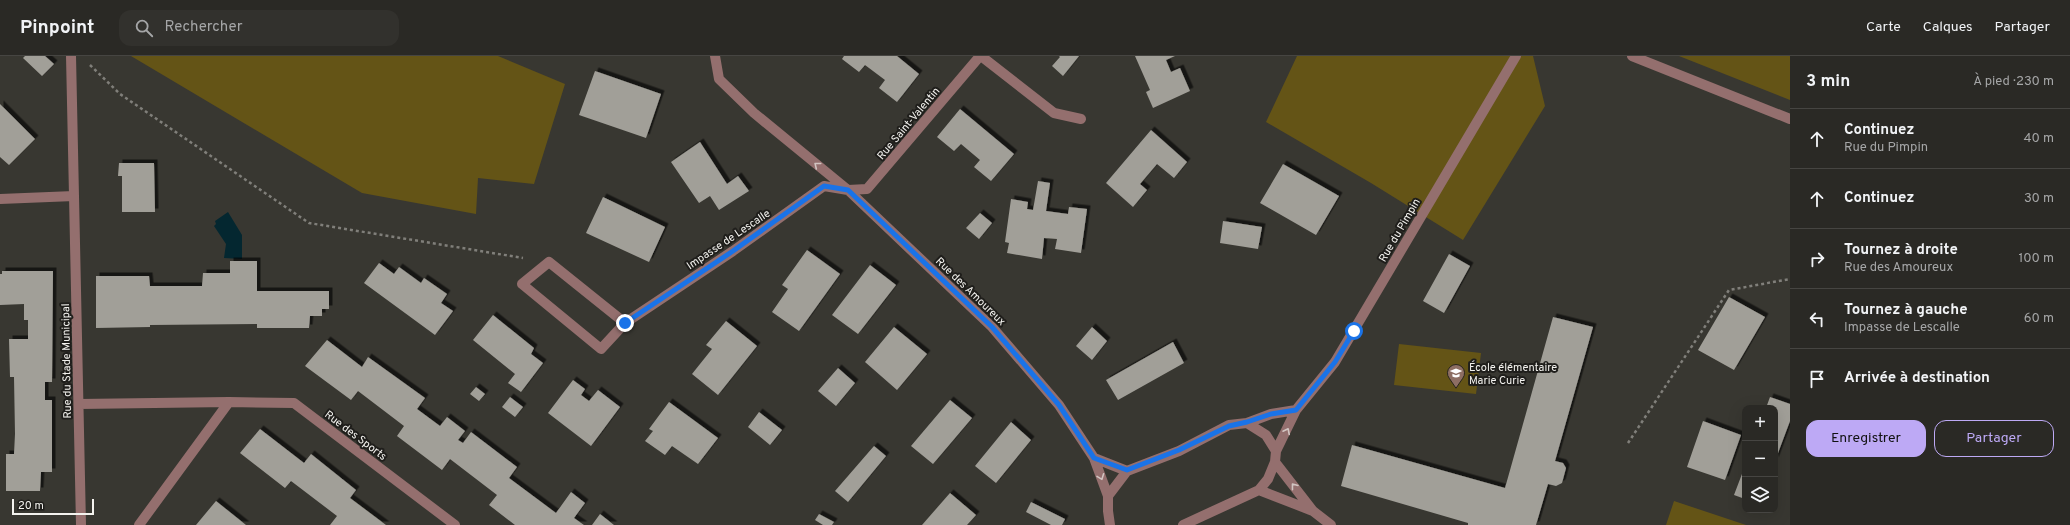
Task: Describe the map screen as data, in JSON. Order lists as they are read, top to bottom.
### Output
{
  "streets": {
    "street": [
      "Rue Saint-Valentin",
      "Rue du Pimpin",
      "Impasse de Lescalle",
      "Rue des Amoureux",
      "Rue du Stade Municipal",
      "Rue des Sports"
    ]
  },
  "crossings": [
    ["Rue Saint-Valentin", "Impasse de Lescalle"],
    ["Rue Saint-Valentin", "Rue des Amoureux"],
    ["Impasse de Lescalle", "Rue des Amoureux"],
    ["Rue du Stade Municipal", "Rue des Sports"]
  ],
  "places": {
    "school or university": ["École élémentaire Marie Curie"]
  },
  "scale_bar": "20 m",
  "page": {
    "header": "Pinpoint",
    "search": "Rechercher",
    "nav": ["Carte", "Calques", "Partager"],
    "heading": ["3 min", "À pied · 230 m"],
    "list": [
      ["Continuez", "Rue du Pimpin", "40 m"],
      ["Continuez", "30 m"],
      ["Tournez à droite", "Rue des Amoureux", "100 m"],
      ["Tournez à gauche", "Impasse de Lescalle", "60 m"],
      "Arrivée à destination"
    ],
    "map_buttons": ["+", "−"],
    "buttons": ["Enregistrer", "Partager"],
    "scale": "20 m"
  }
}
